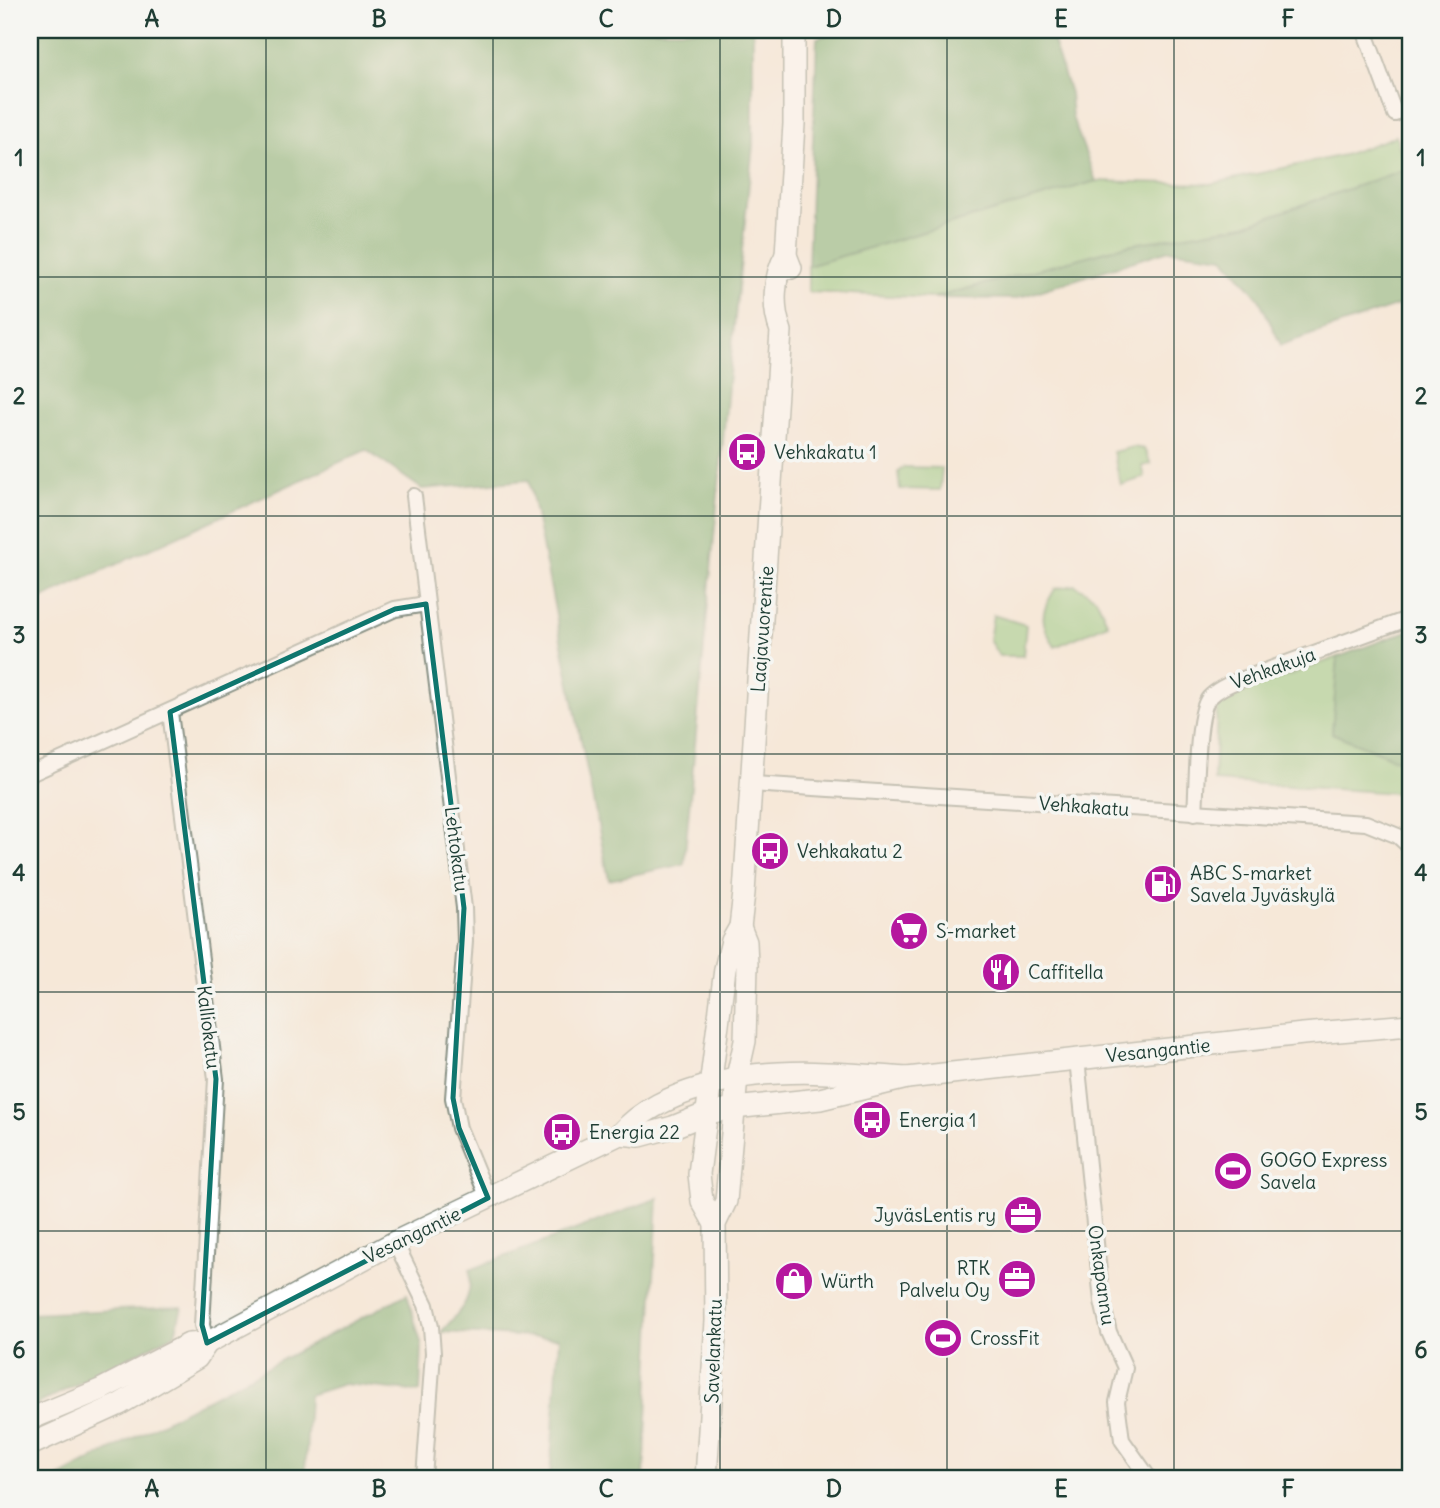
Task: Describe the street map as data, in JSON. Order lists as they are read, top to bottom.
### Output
{
  "streets": {
    "main road": ["Laajavuorentie", "Vesangantie", "Savelankatu"],
    "street": [
      "Vehkakuja",
      "Vehkakatu",
      "Lehtokatu",
      "Kalliokatu",
      "Onkapannu"
    ]
  },
  "crossings": [
    ["Laajavuorentie", "Vehkakatu"],
    ["Laajavuorentie", "Vesangantie"],
    ["Laajavuorentie", "Savelankatu"],
    ["Vehkakuja", "Vehkakatu"],
    ["Lehtokatu", "Vesangantie"],
    ["Kalliokatu", "Vesangantie"],
    ["Vesangantie", "Onkapannu"],
    ["Vesangantie", "Savelankatu"]
  ],
  "places": {
    "bus stop": [
      "Vehkakatu 1",
      "Vehkakatu 2",
      "Energia 1",
      "Energia 22"
    ],
    "fuel station": ["ABC S-market Savela Jyväskylä"],
    "supermarket": ["S-market"],
    "restaurant": ["Caffitella"],
    "sports": ["GOGO Express Savela", "CrossFit"],
    "office": ["JyväsLentis ry", "RTK Palvelu Oy"],
    "shop": ["Würth"]
  },
  "grid": {
    "columns": [
      "A",
      "B",
      "C",
      "D",
      "E",
      "F"
    ],
    "rows": [
      "1",
      "2",
      "3",
      "4",
      "5",
      "6"
    ]
  }
}
